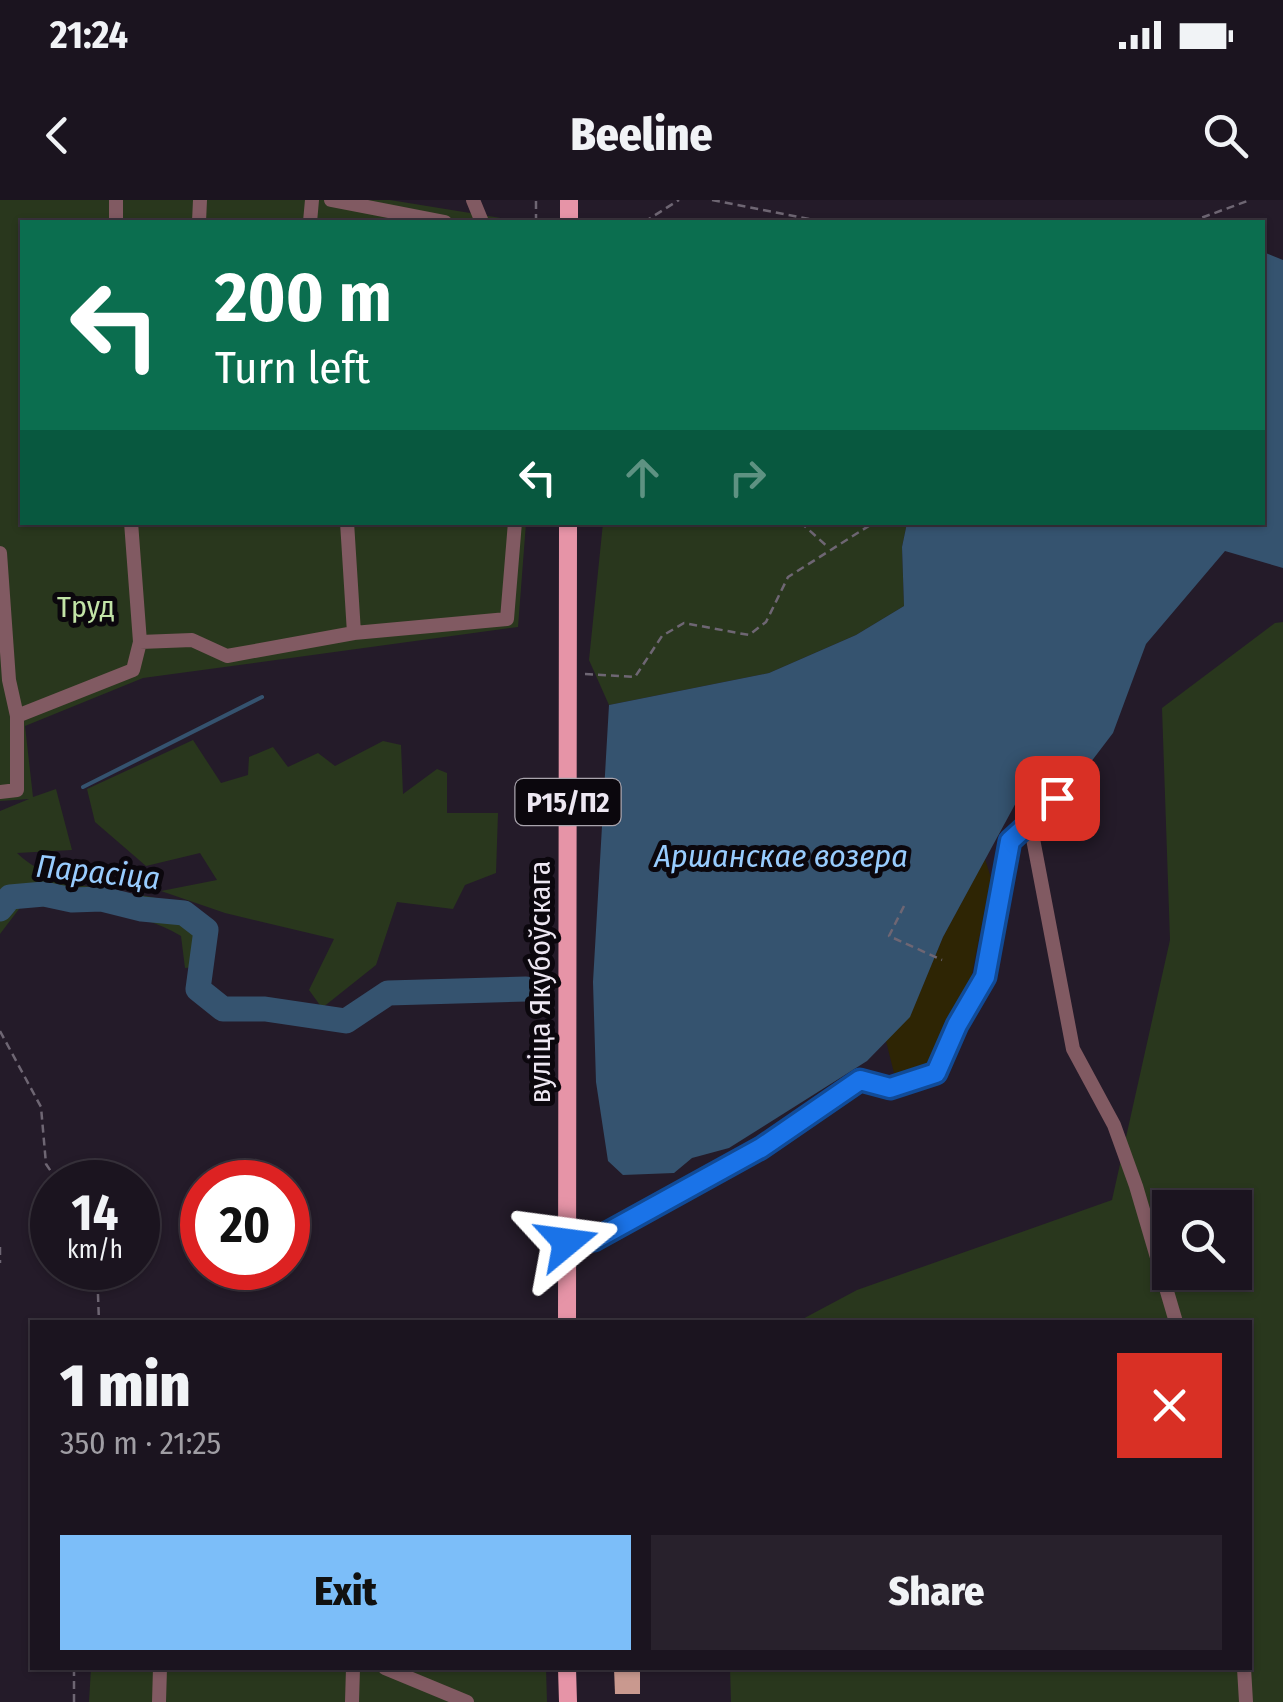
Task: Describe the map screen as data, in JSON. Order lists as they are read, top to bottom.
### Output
{
  "streets": {
    "main road": ["Р15/П2", "вуліца Якубоўскага"]
  },
  "water": ["Аршанскае возера", "Парасіца"],
  "parks": ["Труд"],
  "page": {
    "status": "21:24",
    "header": "Beeline",
    "turn": ["200 m", "Turn left"],
    "speed": "14 km/h",
    "limit": "20",
    "heading": ["1 min", "350 m · 21:25"],
    "buttons": ["Exit", "Share"]
  }
}
